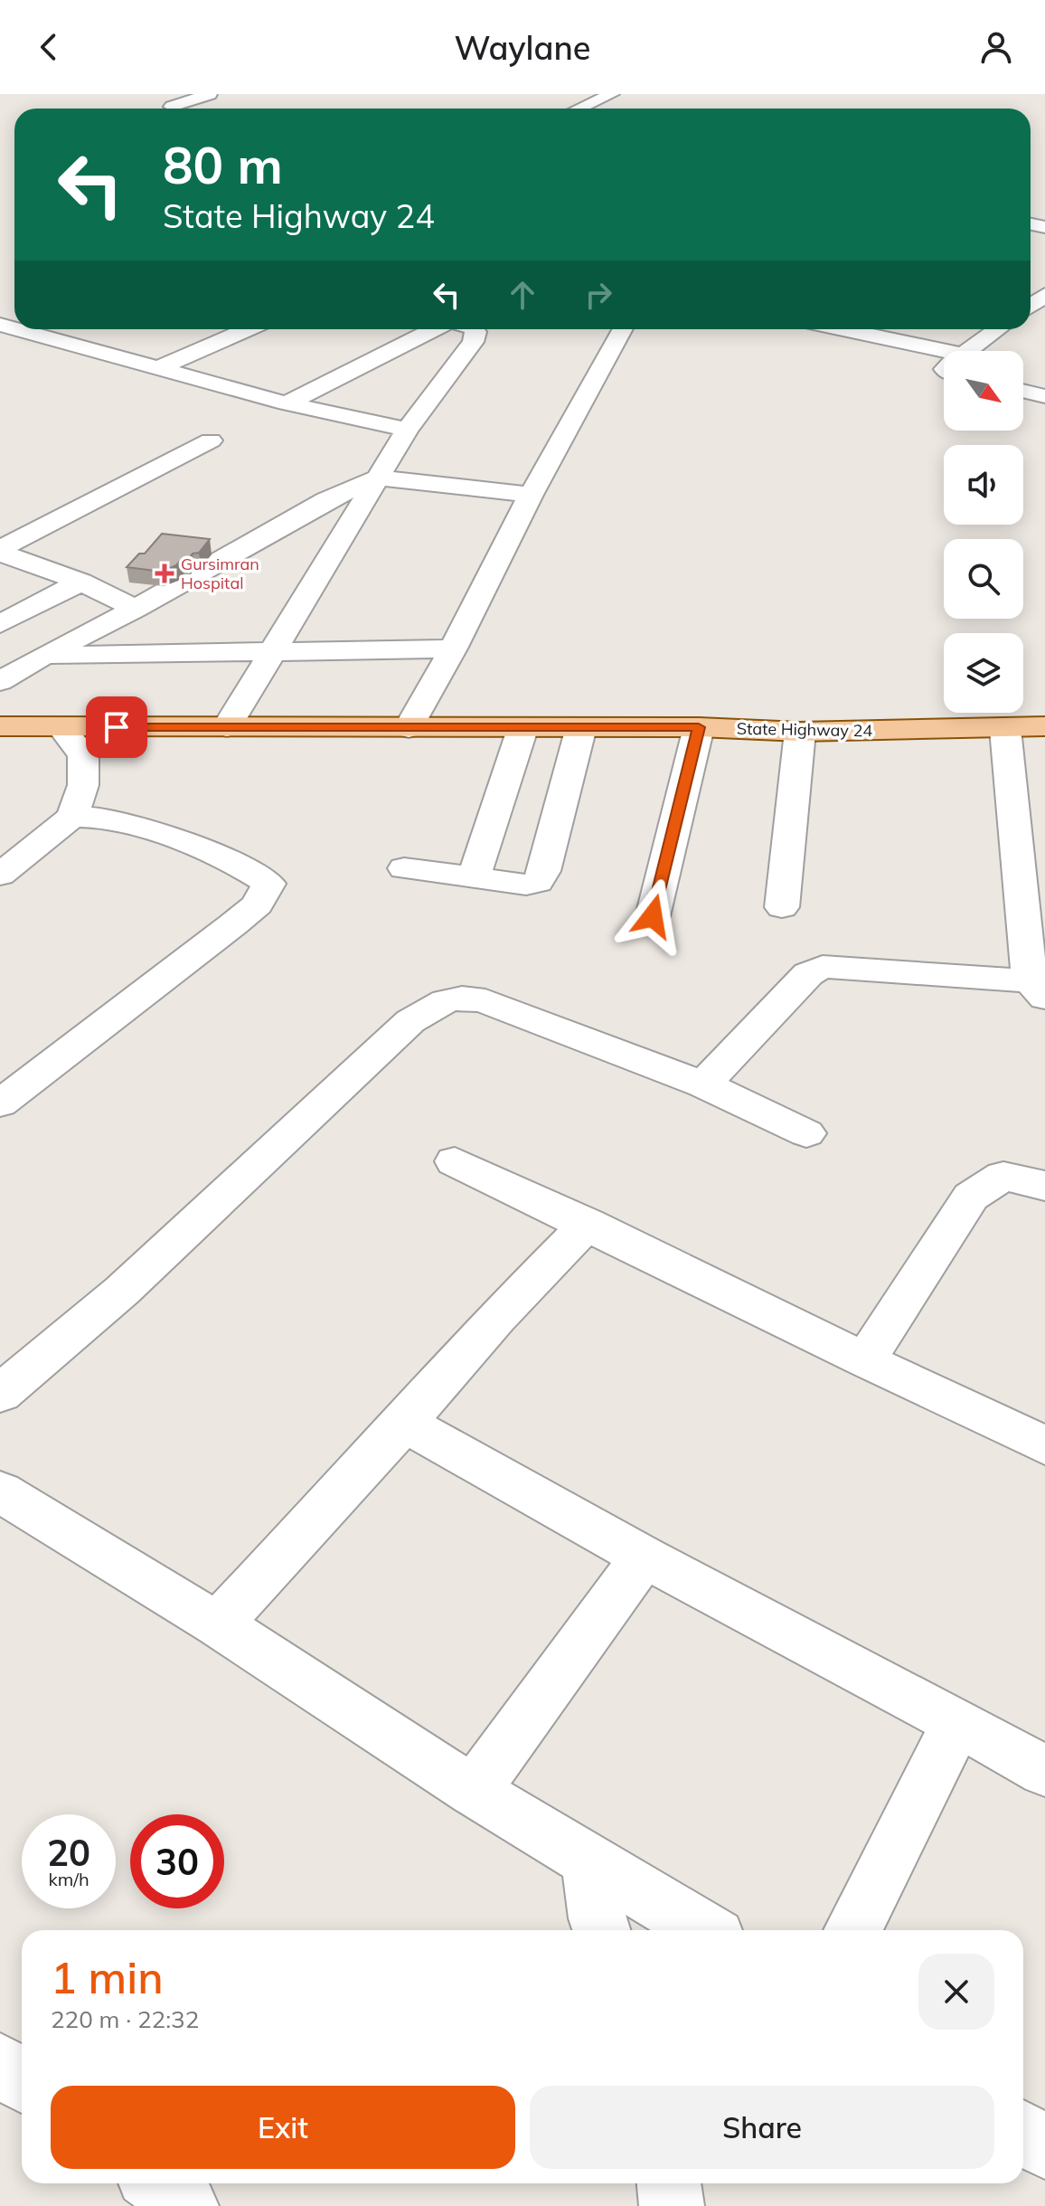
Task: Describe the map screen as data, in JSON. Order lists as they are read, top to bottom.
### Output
{
  "streets": {
    "main road": ["State Highway 24"]
  },
  "places": {
    "health": ["Gursimran Hospital"]
  },
  "north": "bottom right",
  "page": {
    "header": "Waylane",
    "turn": ["80 m", "State Highway 24"],
    "speed": "20 km/h",
    "limit": "30",
    "heading": ["1 min", "220 m · 22:32"],
    "buttons": ["Exit", "Share"]
  }
}
